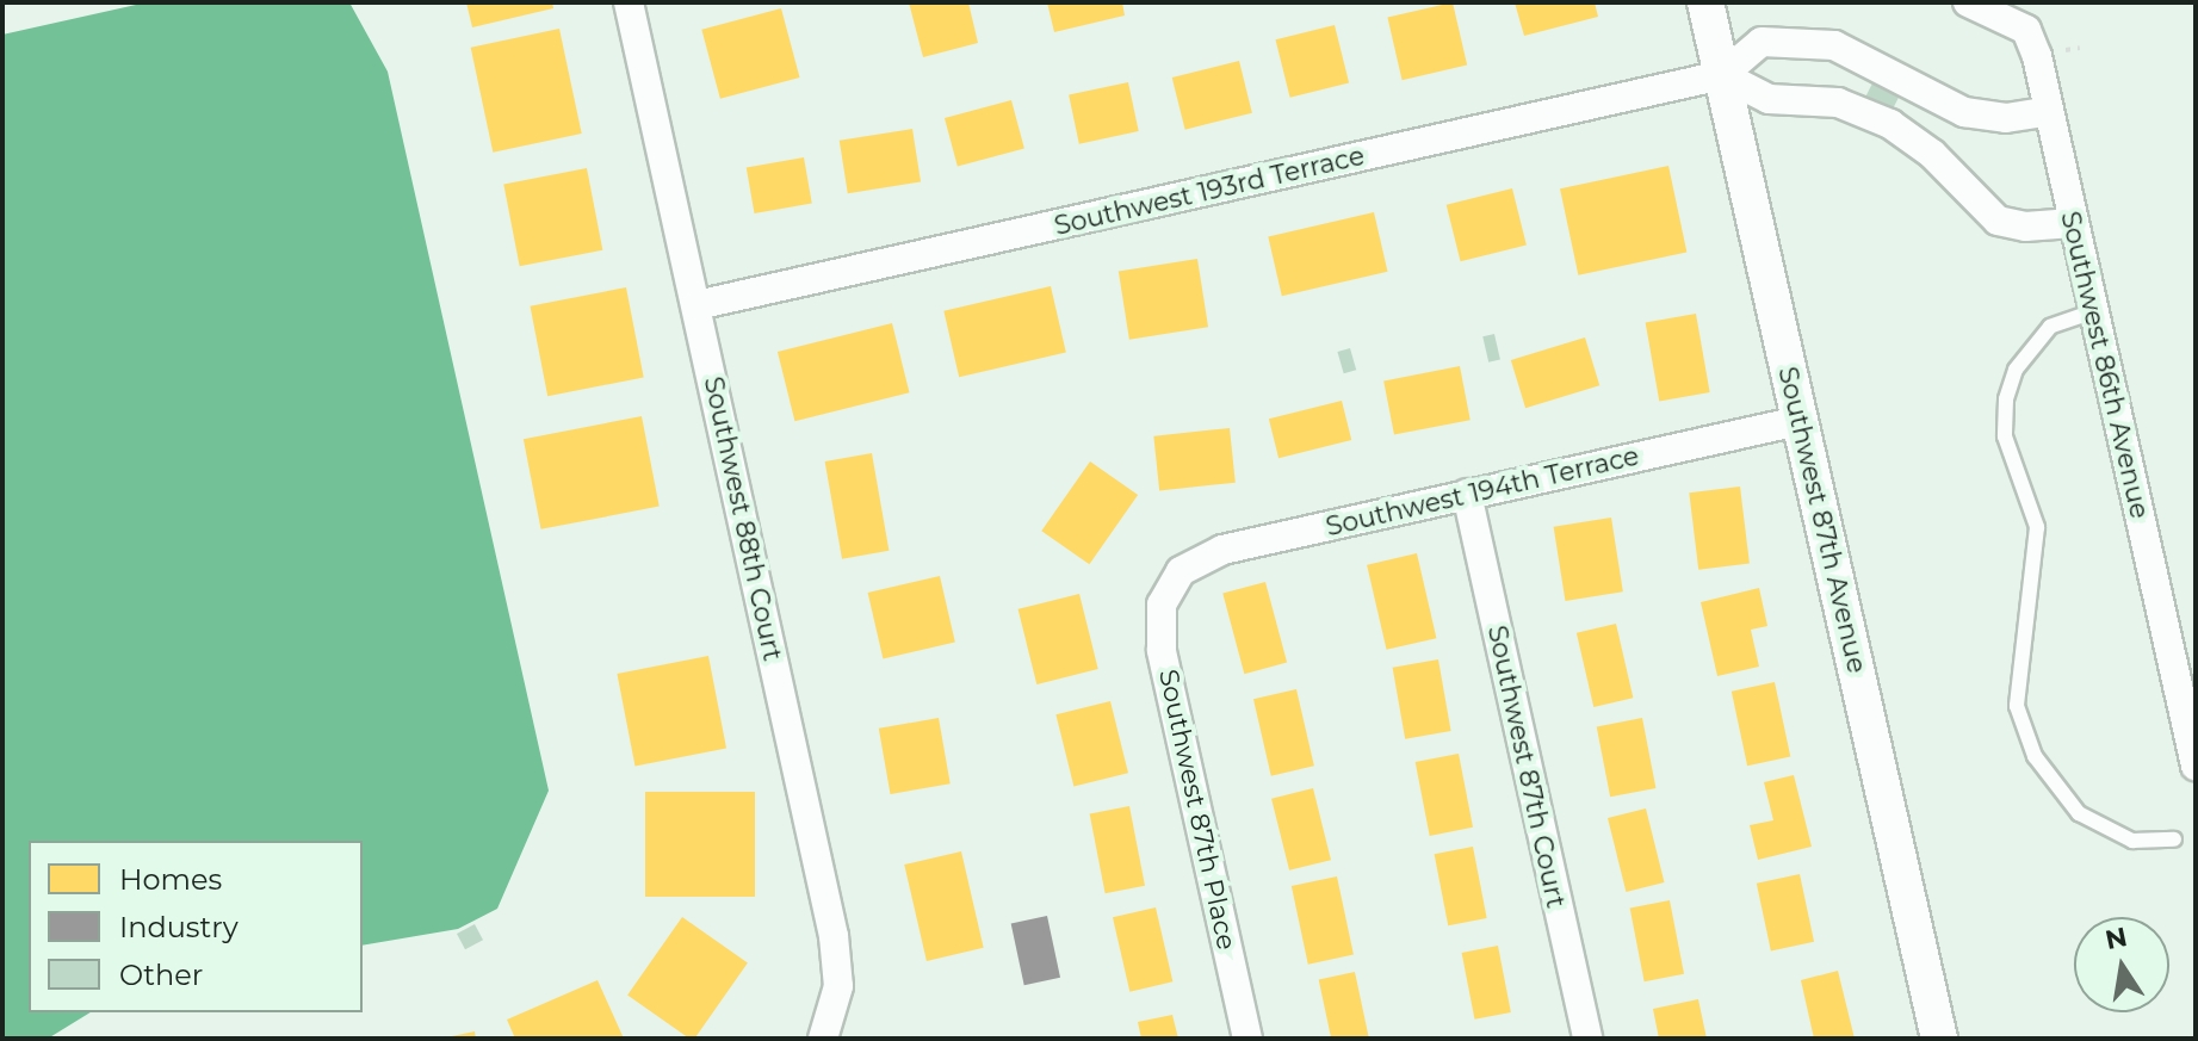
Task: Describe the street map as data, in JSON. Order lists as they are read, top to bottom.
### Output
{
  "streets": {
    "street": [
      "Southwest 193rd Terrace",
      "Southwest 86th Avenue",
      "Southwest 194th Terrace",
      "Southwest 88th Court",
      "Southwest 87th Avenue",
      "Southwest 87th Court",
      "Southwest 87th Place"
    ]
  },
  "crossings": [
    ["Southwest 193rd Terrace", "Southwest 88th Court"],
    ["Southwest 193rd Terrace", "Southwest 87th Avenue"],
    ["Southwest 194th Terrace", "Southwest 87th Avenue"],
    ["Southwest 194th Terrace", "Southwest 87th Court"],
    ["Southwest 194th Terrace", "Southwest 87th Place"]
  ],
  "legend": ["Homes", "Industry", "Other"],
  "north": "top"
}
